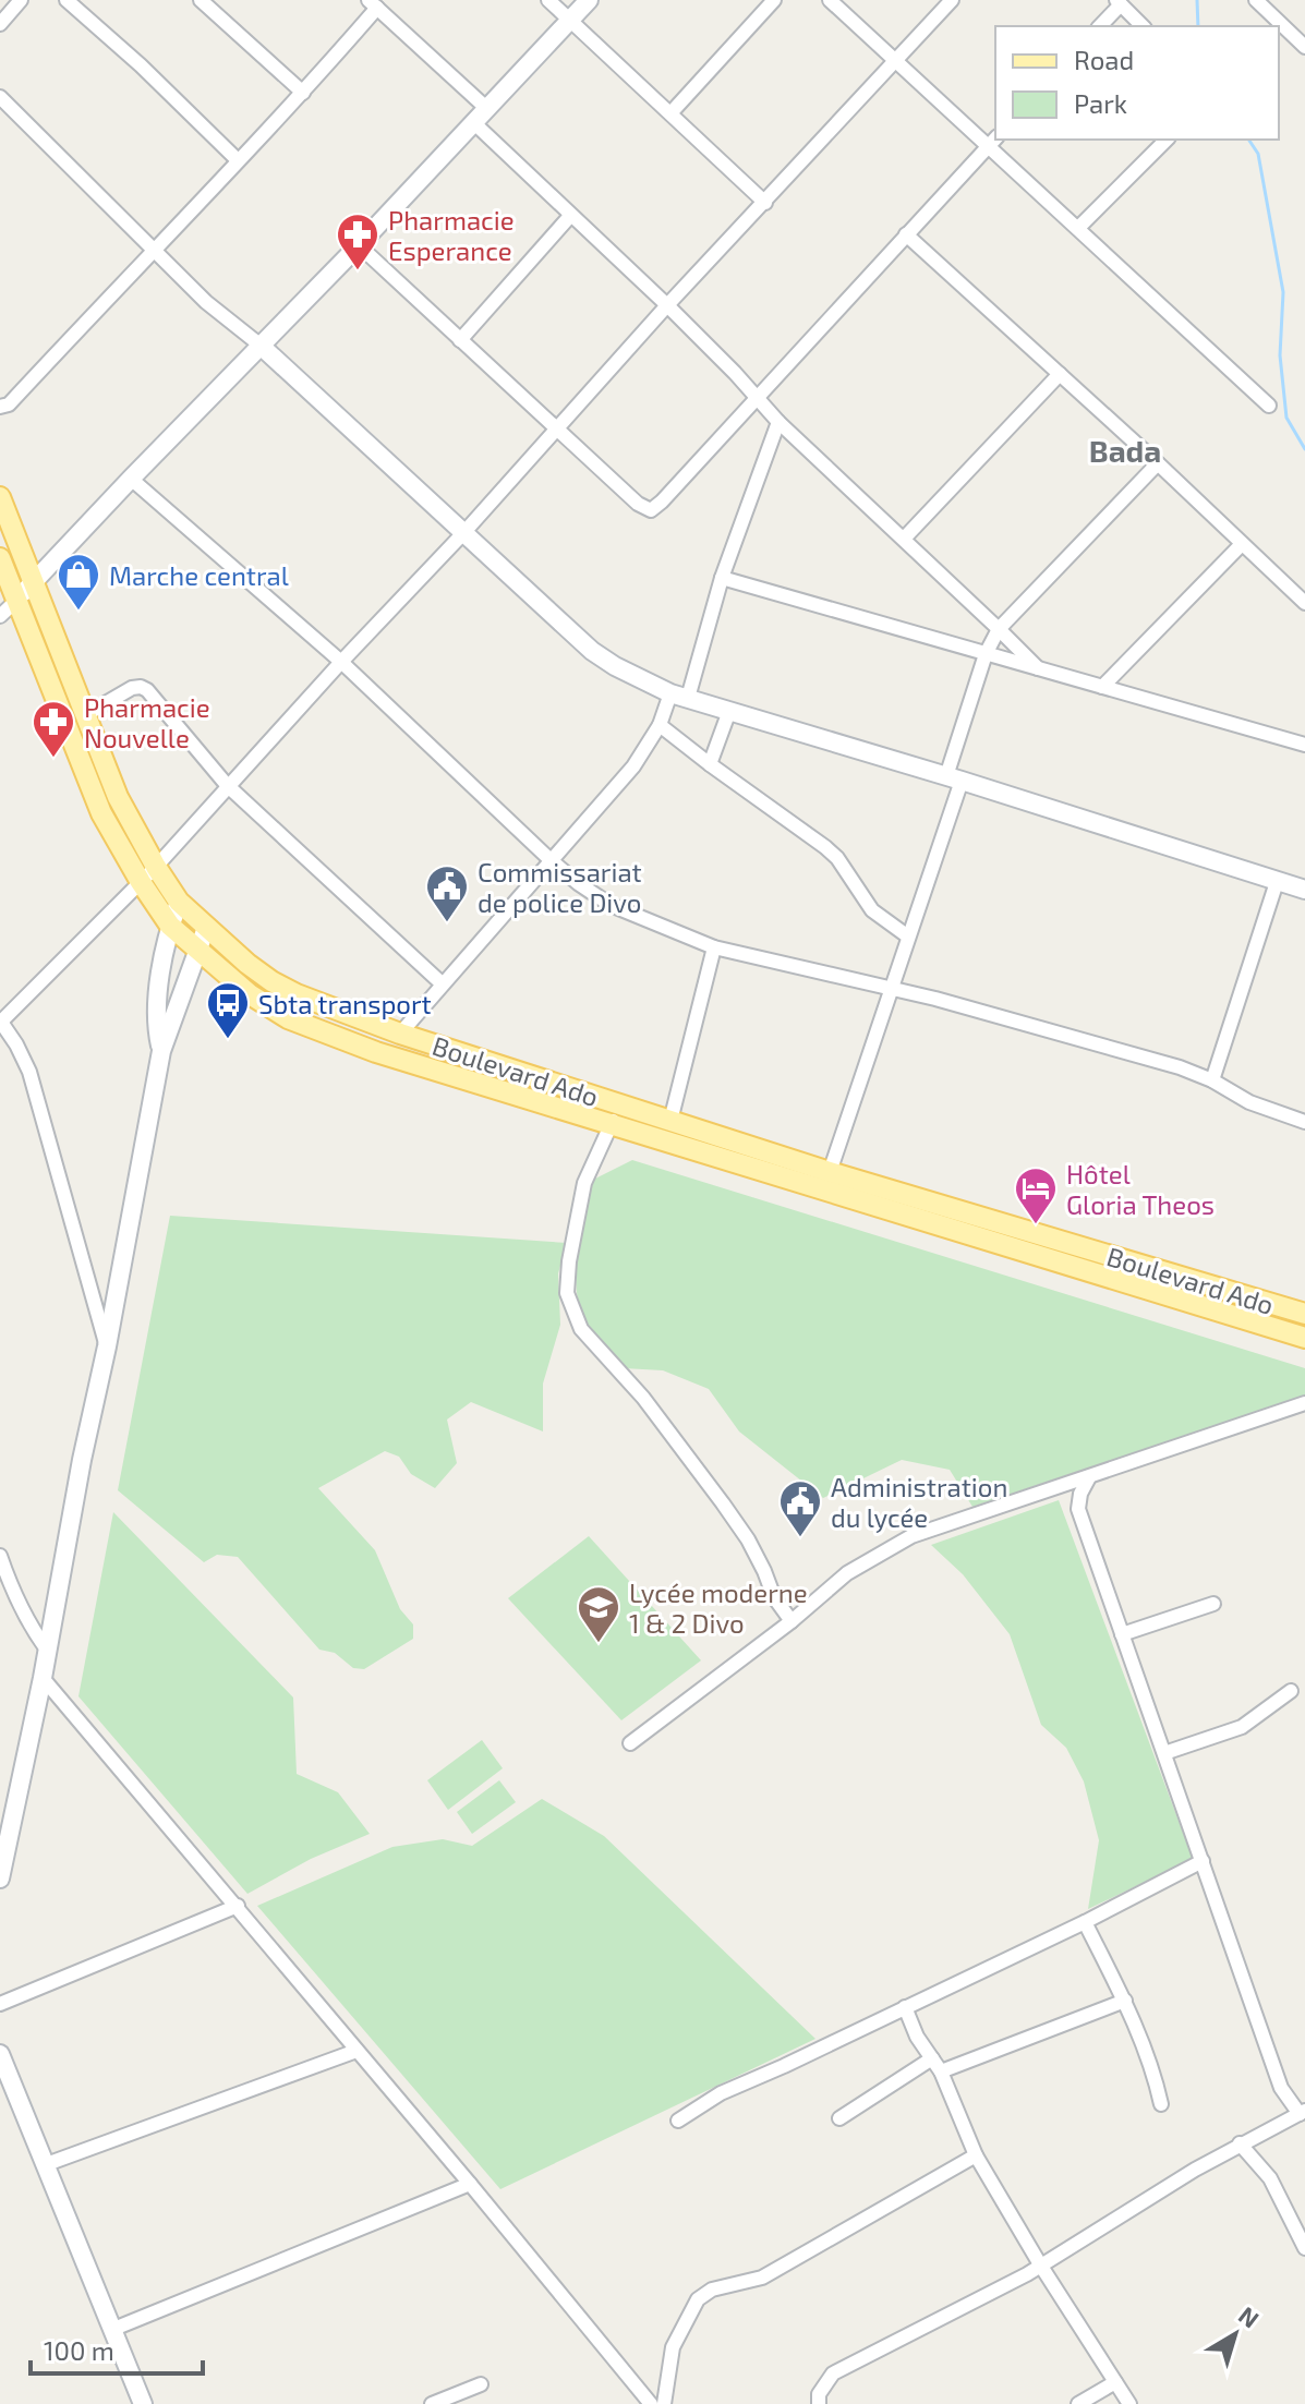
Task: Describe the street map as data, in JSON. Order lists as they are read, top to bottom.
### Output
{
  "streets": {
    "main road": ["Boulevard Ado"]
  },
  "districts": ["Bada"],
  "places": {
    "pharmacy": ["Pharmacie Esperance", "Pharmacie Nouvelle"],
    "shop": ["Marche central"],
    "public building": ["Commissariat de police Divo", "Administration du lycée"],
    "bus stop": ["Sbta transport"],
    "hotel": ["Hôtel Gloria Theos"],
    "school or university": ["Lycée moderne 1 & 2 Divo"]
  },
  "legend": ["Road", "Park"],
  "scale_bar": "100 m",
  "north": "top right"
}
